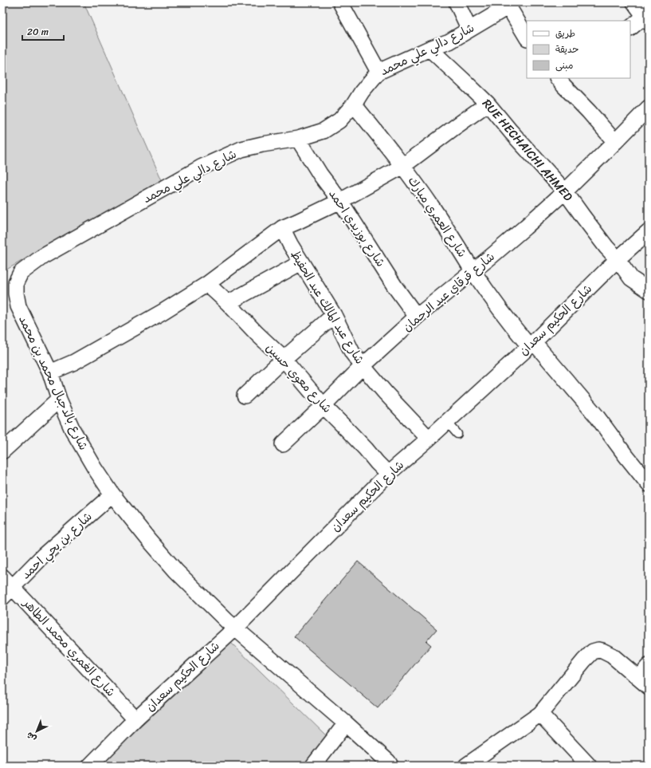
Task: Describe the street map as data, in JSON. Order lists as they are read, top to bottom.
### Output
{
  "streets": {
    "street": [
      "شارع دالي علي محمد",
      "RUE HECHAICHI AHMED",
      "شارع العمري مبارك",
      "شارع بوزيدي احمد",
      "شارع قرقاي عبد الرحمان",
      "شارع عبد المالك عبد الحفيظ",
      "شارع الحكيم سعدان",
      "شارع معوي حسين",
      "شارع بالدجبال محمد بن محمد",
      "شارع بن يحي احمد",
      "شارع الغمري محمد الطاهر"
    ]
  },
  "crossings": [
    ["شارع دالي علي محمد", "RUE HECHAICHI AHMED"],
    ["شارع دالي علي محمد", "شارع العمري مبارك"],
    ["شارع دالي علي محمد", "شارع بوزيدي احمد"],
    ["شارع دالي علي محمد", "شارع بالدجبال محمد بن محمد"],
    ["RUE HECHAICHI AHMED", "شارع قرقاي عبد الرحمان"],
    ["RUE HECHAICHI AHMED", "شارع الحكيم سعدان"],
    ["شارع العمري مبارك", "شارع قرقاي عبد الرحمان"],
    ["شارع العمري مبارك", "شارع الحكيم سعدان"],
    ["شارع بوزيدي احمد", "شارع قرقاي عبد الرحمان"],
    ["شارع قرقاي عبد الرحمان", "شارع عبد المالك عبد الحفيظ"],
    ["شارع قرقاي عبد الرحمان", "شارع معوي حسين"],
    ["شارع عبد المالك عبد الحفيظ", "شارع الحكيم سعدان"],
    ["شارع الحكيم سعدان", "شارع معوي حسين"],
    ["شارع الحكيم سعدان", "شارع بالدجبال محمد بن محمد"],
    ["شارع الحكيم سعدان", "شارع الغمري محمد الطاهر"],
    ["شارع بالدجبال محمد بن محمد", "شارع بن يحي احمد"],
    ["شارع بن يحي احمد", "شارع الغمري محمد الطاهر"]
  ],
  "legend": ["طريق", "حديقة", "مبنى"],
  "scale_bar": "20 m",
  "north": "bottom left"
}
